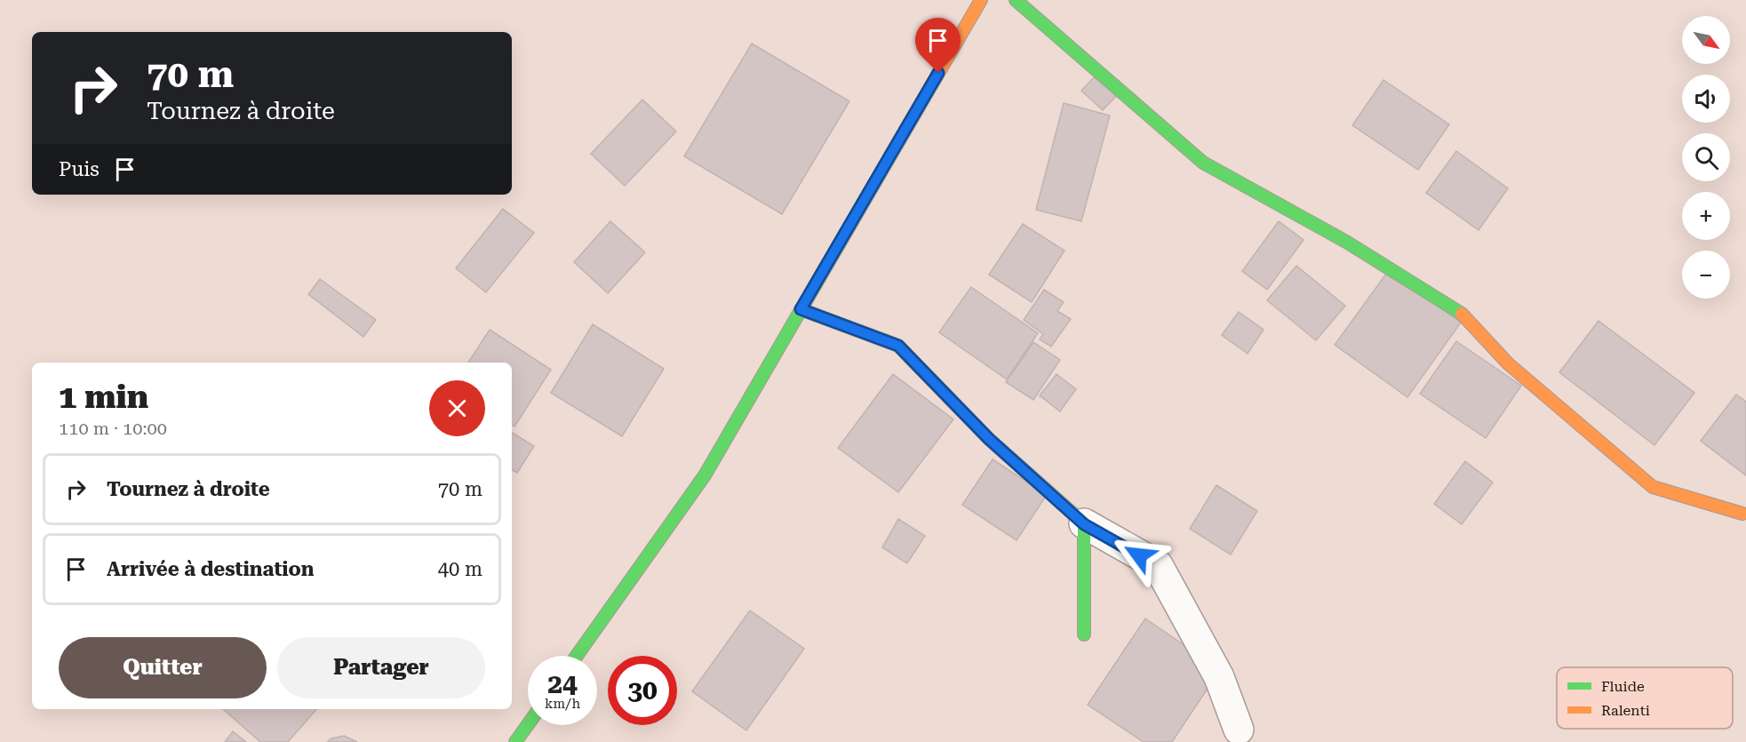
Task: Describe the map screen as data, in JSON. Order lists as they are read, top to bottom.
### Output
{
  "legend": ["Fluide", "Ralenti"],
  "north": "bottom right",
  "page": {
    "map_buttons": ["+", "−"],
    "turn": ["70 m", "Tournez à droite"],
    "then": "Puis",
    "heading": ["1 min", "110 m · 10:00"],
    "list": [
      {
        "name": "Tournez à droite",
        "value": "70 m"
      },
      {
        "name": "Arrivée à destination",
        "value": "40 m"
      }
    ],
    "buttons": ["Quitter", "Partager"],
    "speed": "24 km/h",
    "limit": "30"
  }
}
